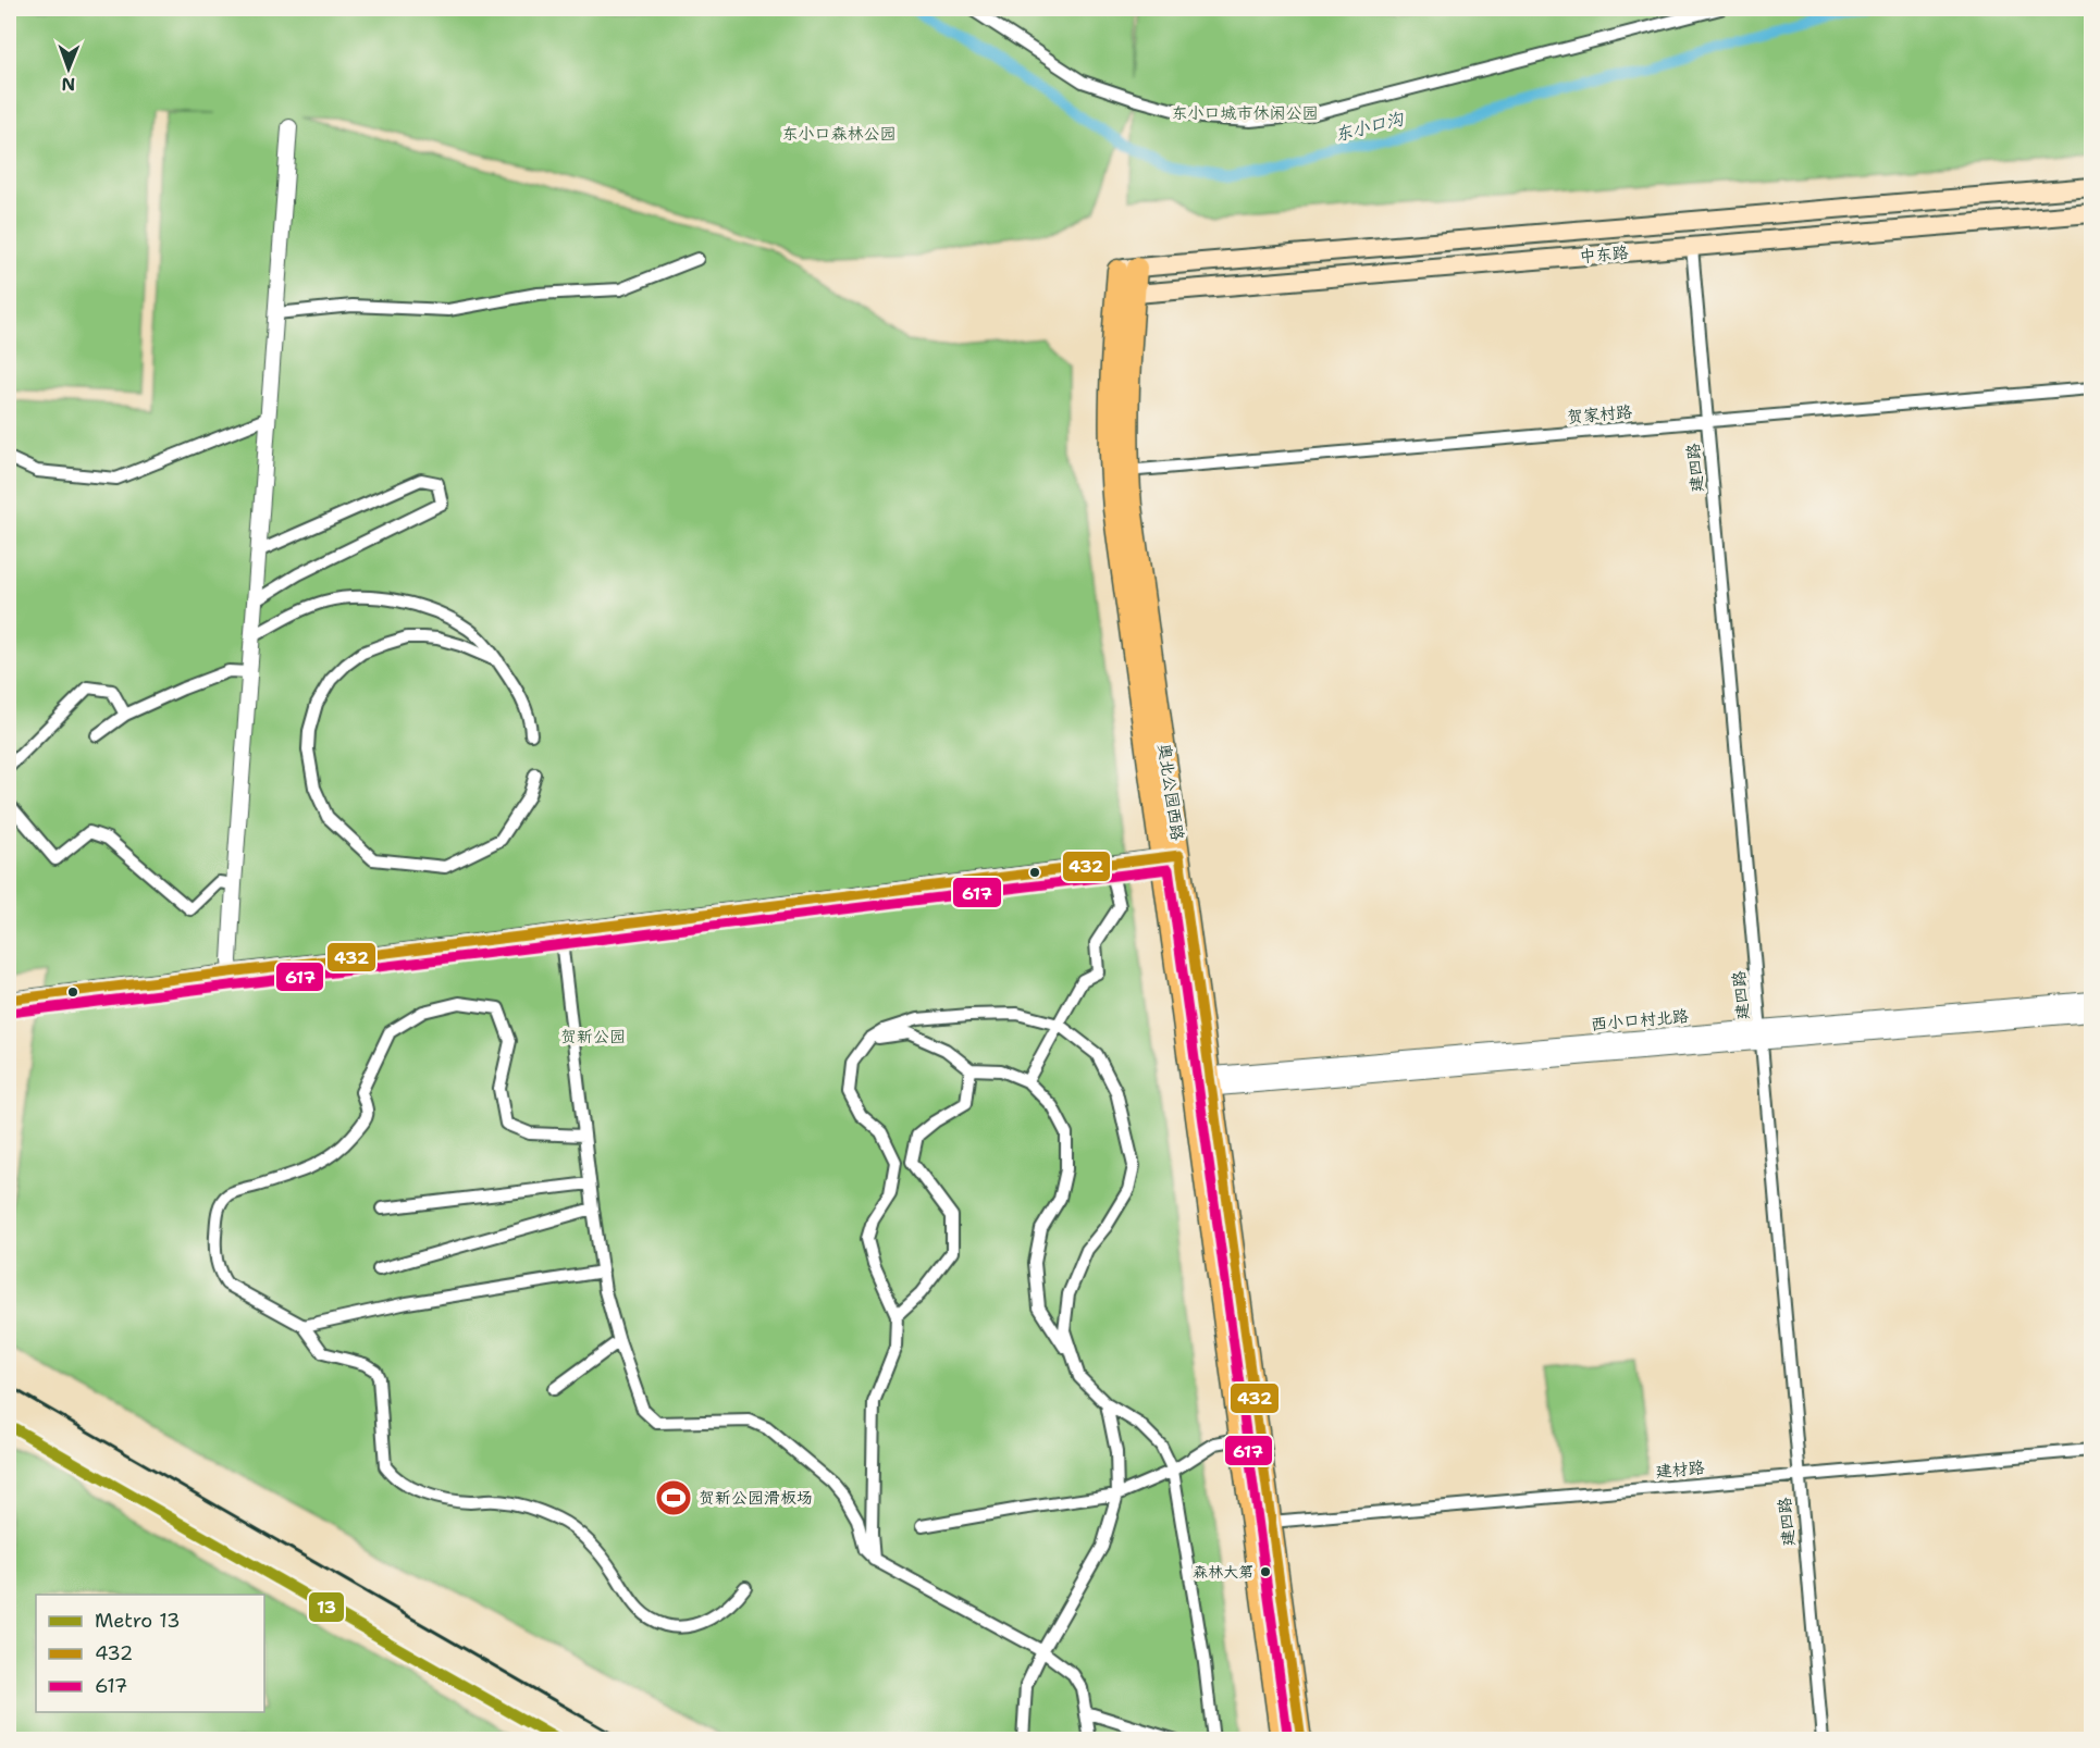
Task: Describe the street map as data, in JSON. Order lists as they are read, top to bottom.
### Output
{
  "streets": {
    "main road": ["中东路", "奥北公园西路"],
    "street": [
      "贺家村路",
      "建四路",
      "西小口村北路",
      "建材路"
    ]
  },
  "crossings": [
    ["中东路", "建四路"],
    ["中东路", "奥北公园西路"],
    ["贺家村路", "建四路"],
    ["贺家村路", "奥北公园西路"],
    ["建四路", "西小口村北路"],
    ["建四路", "建材路"],
    ["奥北公园西路", "西小口村北路"],
    ["奥北公园西路", "建材路"]
  ],
  "water": ["东小口沟"],
  "parks": ["东小口城市休闲公园", "东小口森林公园", "贺新公园"],
  "places": {
    "sports": ["贺新公园滑板场"],
    "other": ["森林大第"]
  },
  "lines": ["transit line 432", "transit line 617", "metro line 13"],
  "legend": ["Metro 13", "432", "617"],
  "north": "bottom"
}
